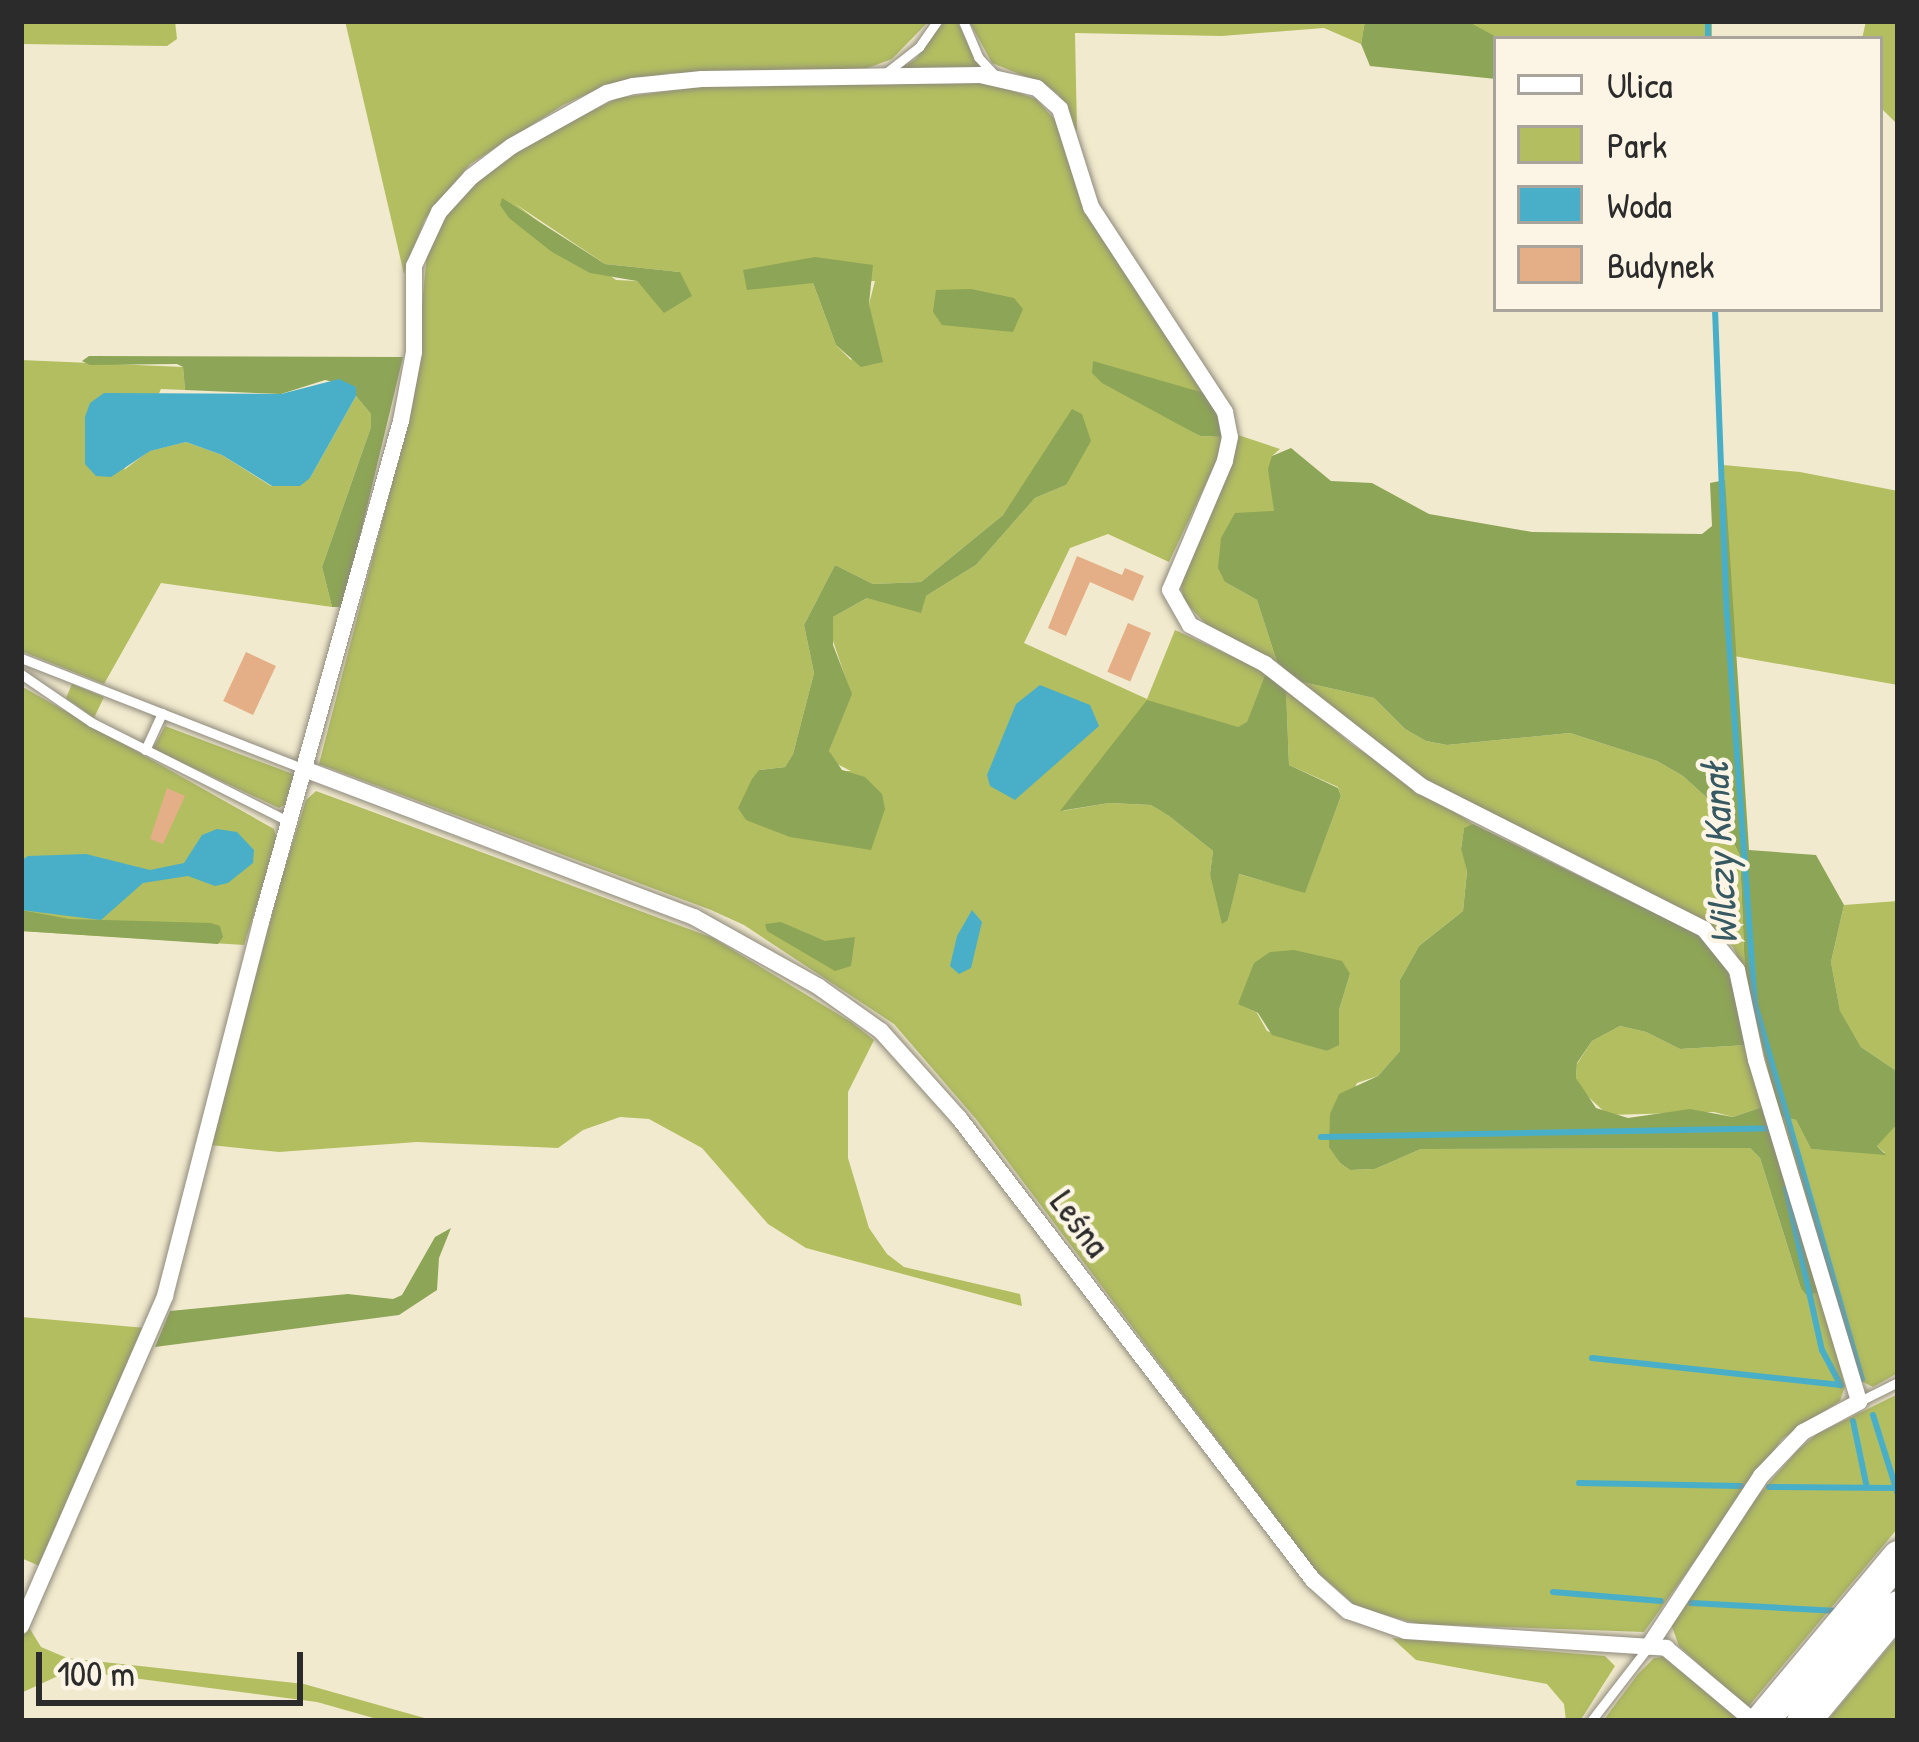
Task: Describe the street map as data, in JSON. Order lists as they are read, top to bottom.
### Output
{
  "streets": {
    "street": ["Leśna"]
  },
  "water": ["Wilczy Kanał"],
  "legend": [
    "Ulica",
    "Park",
    "Woda",
    "Budynek"
  ],
  "scale_bar": "100 m"
}
